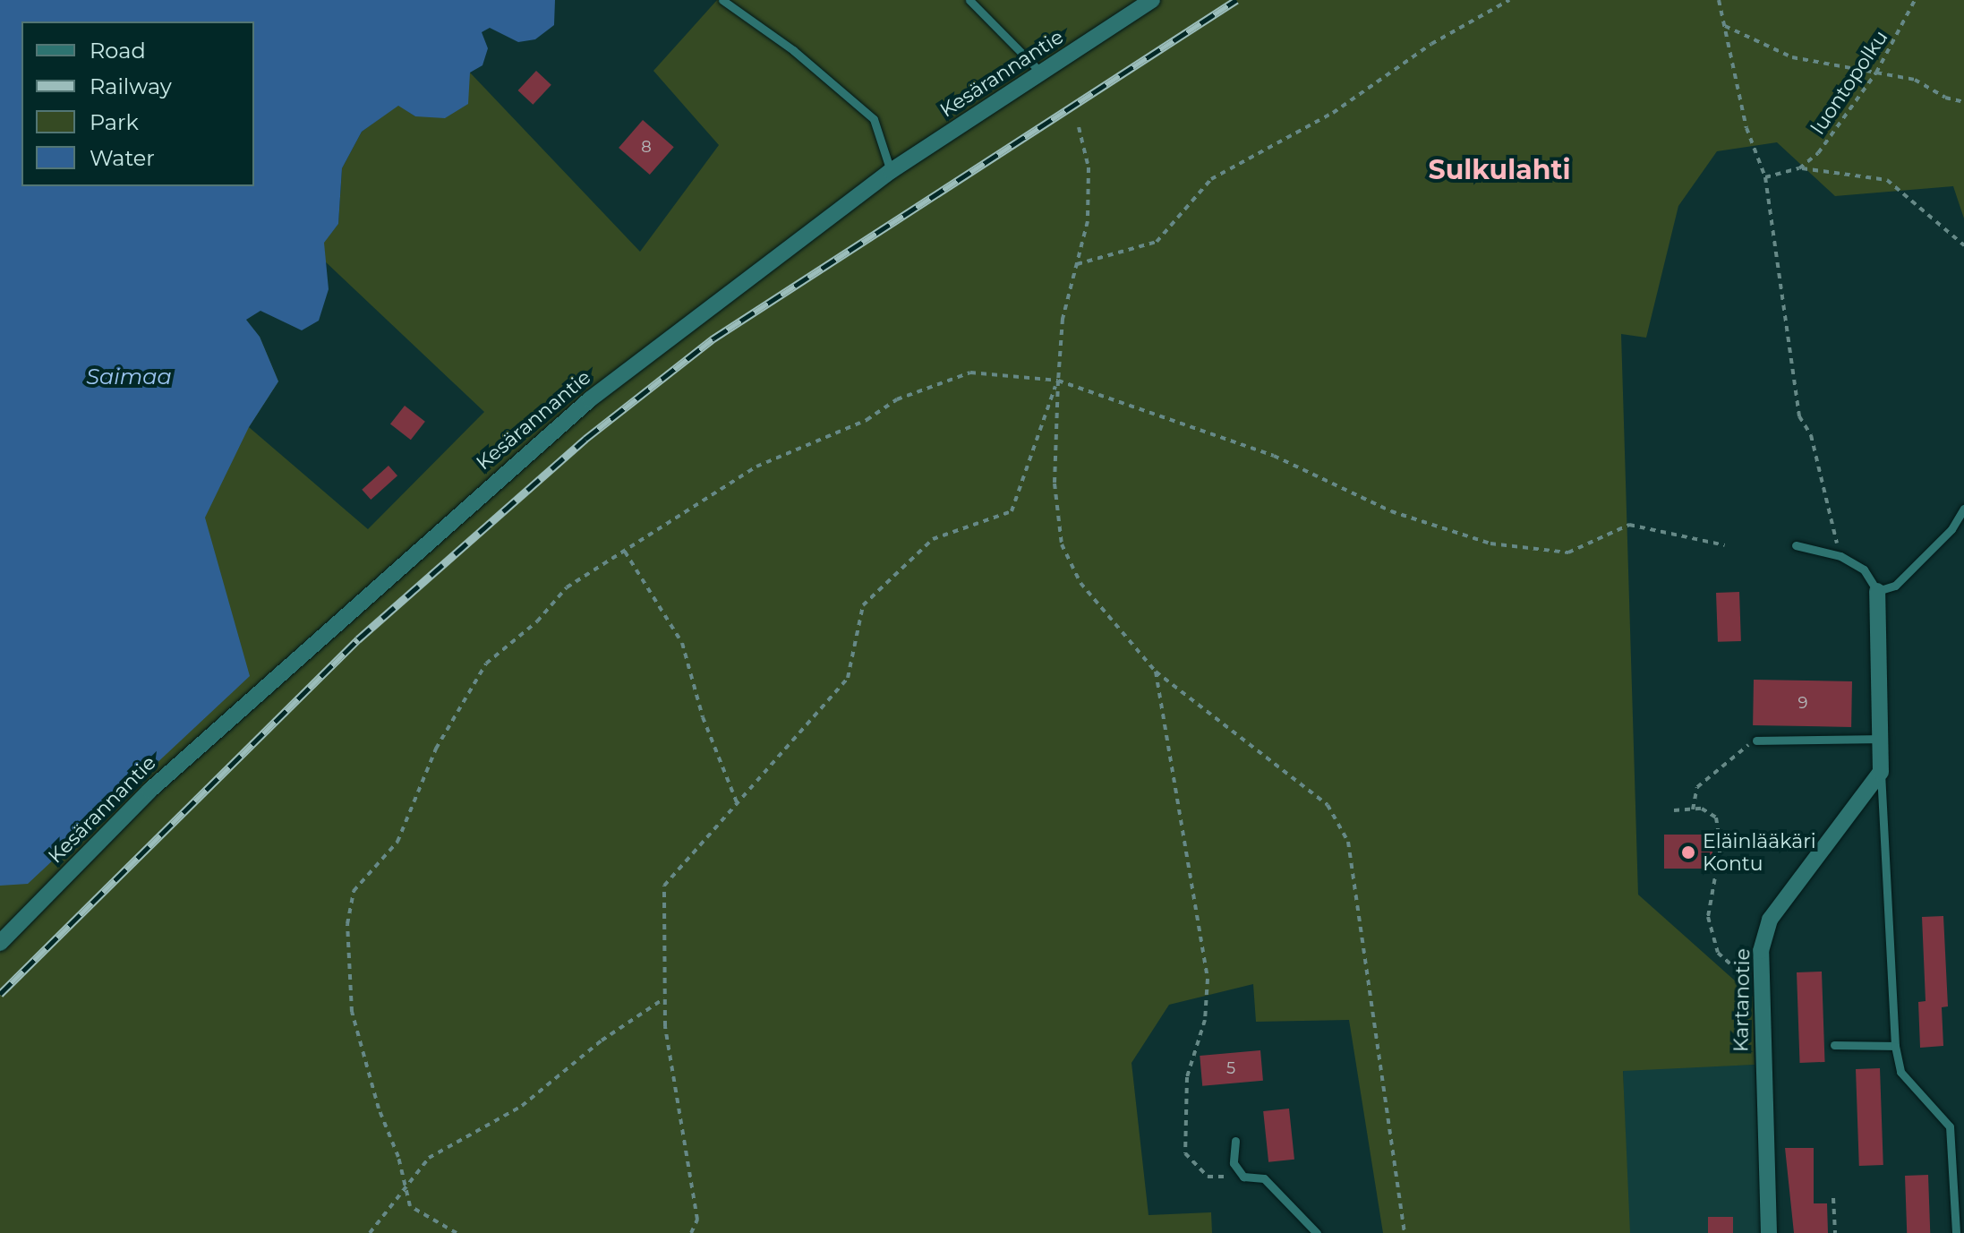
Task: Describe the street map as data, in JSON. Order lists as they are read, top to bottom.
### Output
{
  "streets": {
    "street": ["Kesärannantie", "Kartanotie"],
    "path": ["luontopolku"]
  },
  "districts": ["Sulkulahti"],
  "water": ["Saimaa"],
  "places": ["Eläinlääkäri Kontu"],
  "house_numbers": ["8", "9", "5"],
  "legend": [
    "Road",
    "Railway",
    "Park",
    "Water"
  ]
}
